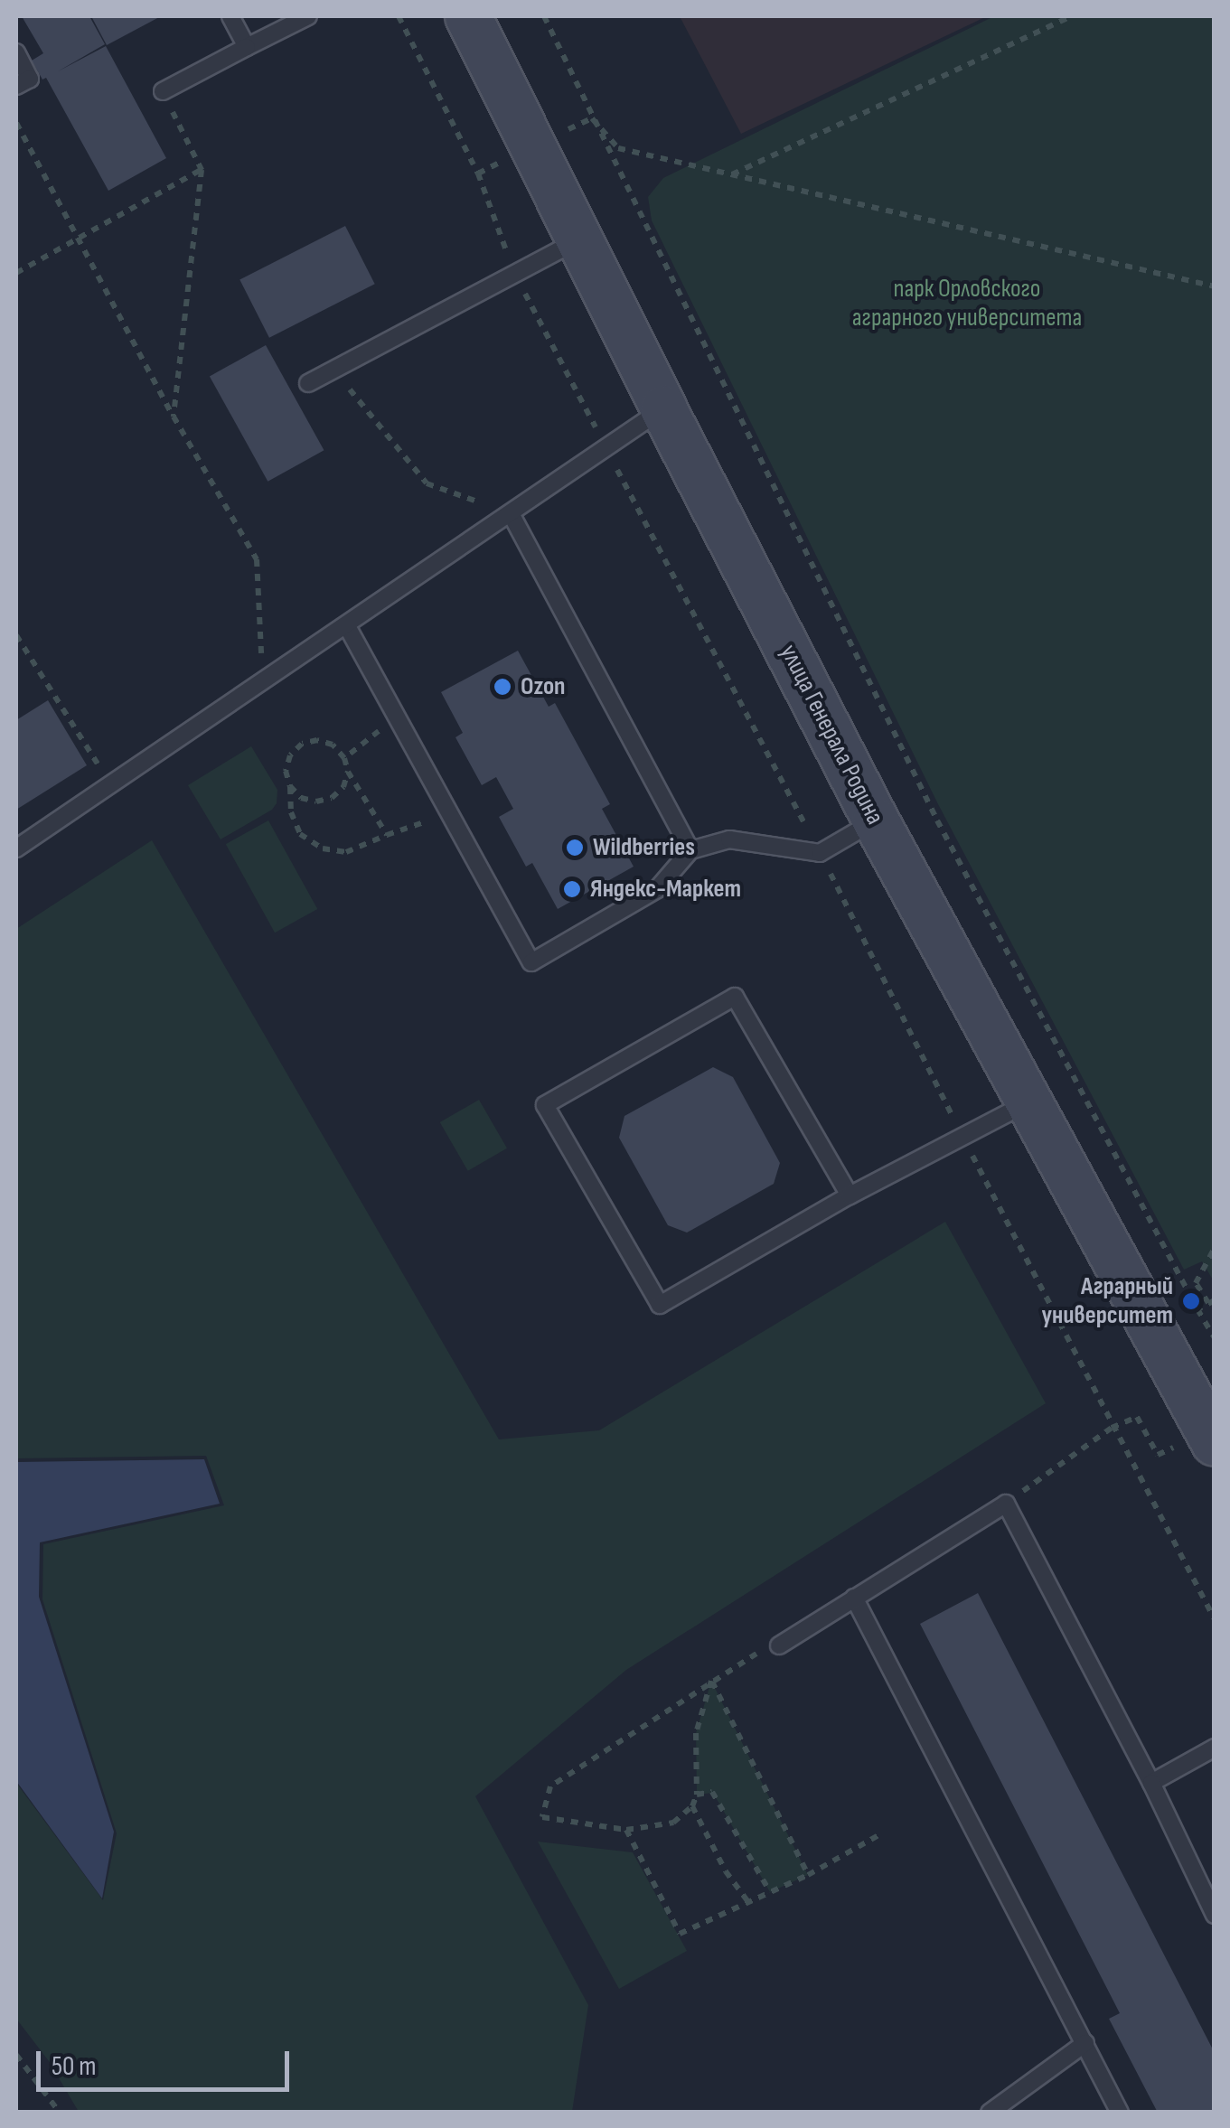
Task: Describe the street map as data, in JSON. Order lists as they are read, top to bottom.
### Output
{
  "streets": {
    "main road": ["улица Генерала Родина"]
  },
  "parks": ["парк Орловского аграрного университета"],
  "places": [
    "Ozon",
    "Wildberries",
    "Яндекс-Маркет",
    "Аграрный университет"
  ],
  "scale_bar": "50 m"
}
